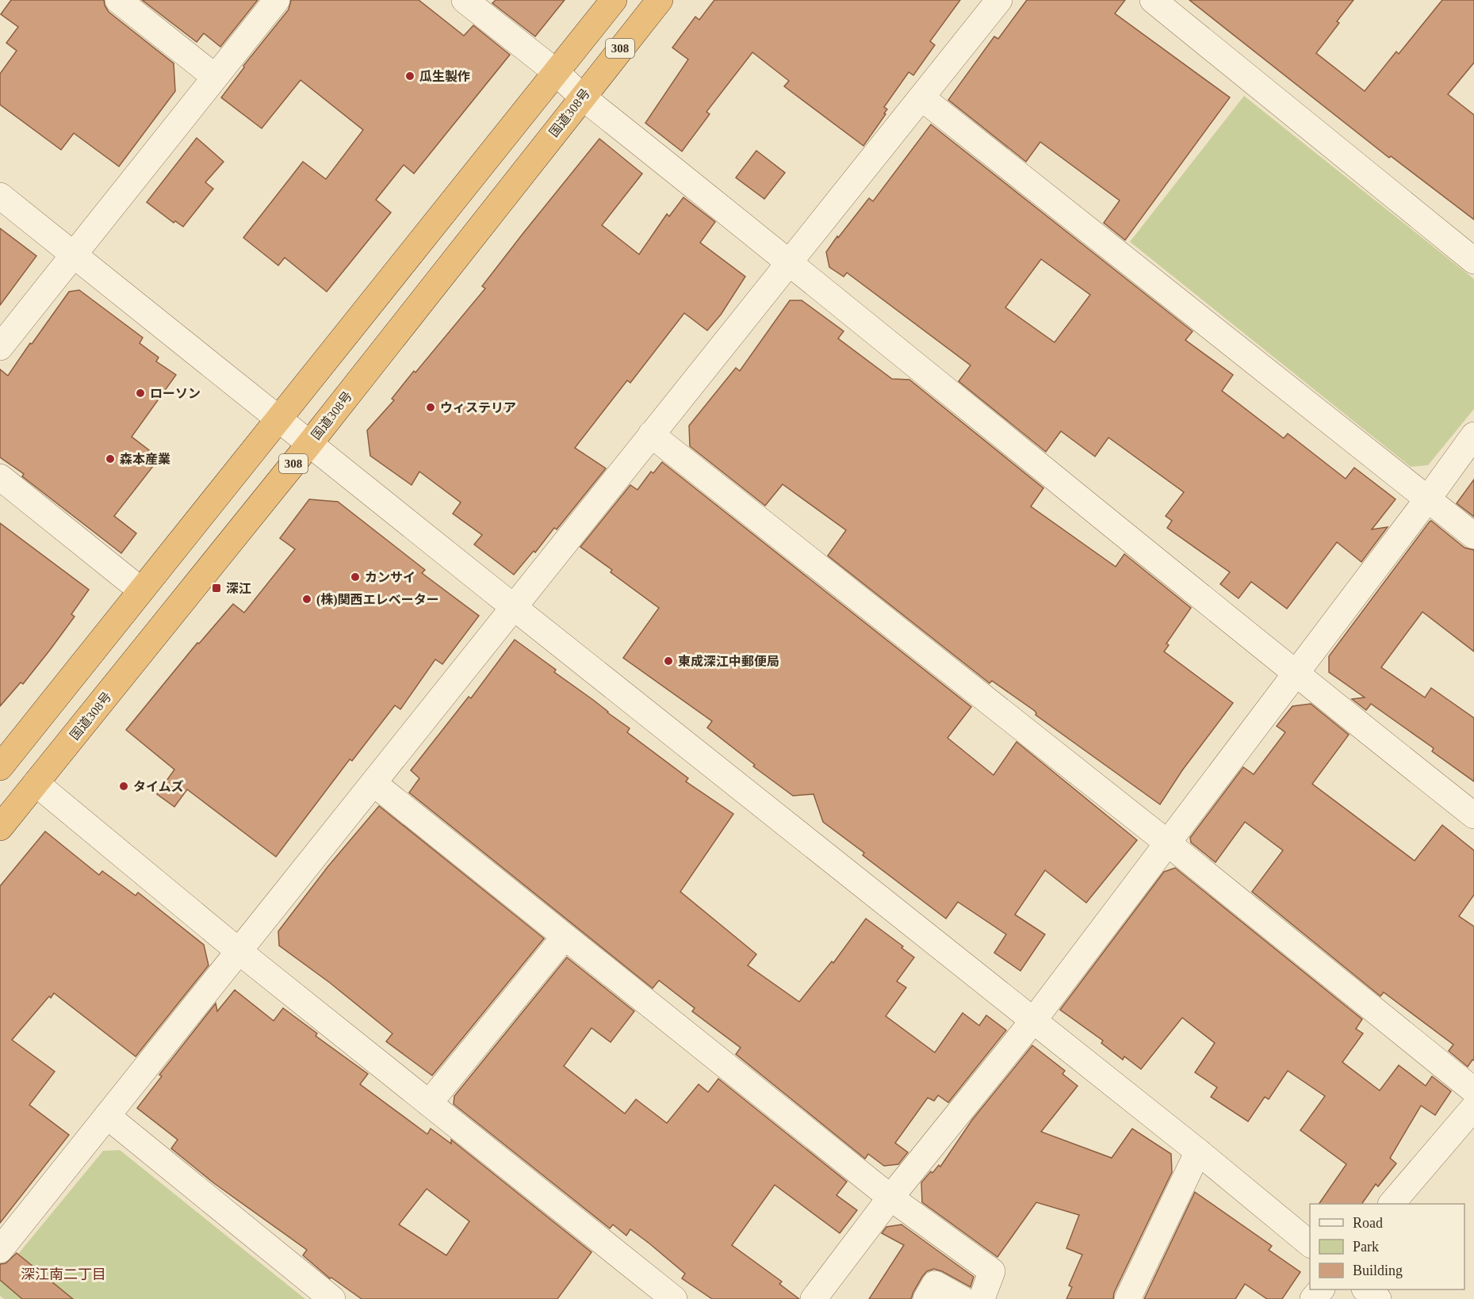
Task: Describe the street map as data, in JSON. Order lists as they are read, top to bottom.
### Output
{
  "streets": {
    "highway": ["308", "国道308号"]
  },
  "districts": ["深江南二丁目"],
  "places": {
    "other": [
      "瓜生製作",
      "ローソン",
      "ウィステリア",
      "森本産業",
      "カンサイ",
      "(株)関西エレベーター",
      "東成深江中郵便局",
      "タイムズ"
    ],
    "transit": ["深江"]
  },
  "legend": ["Road", "Park", "Building"]
}
